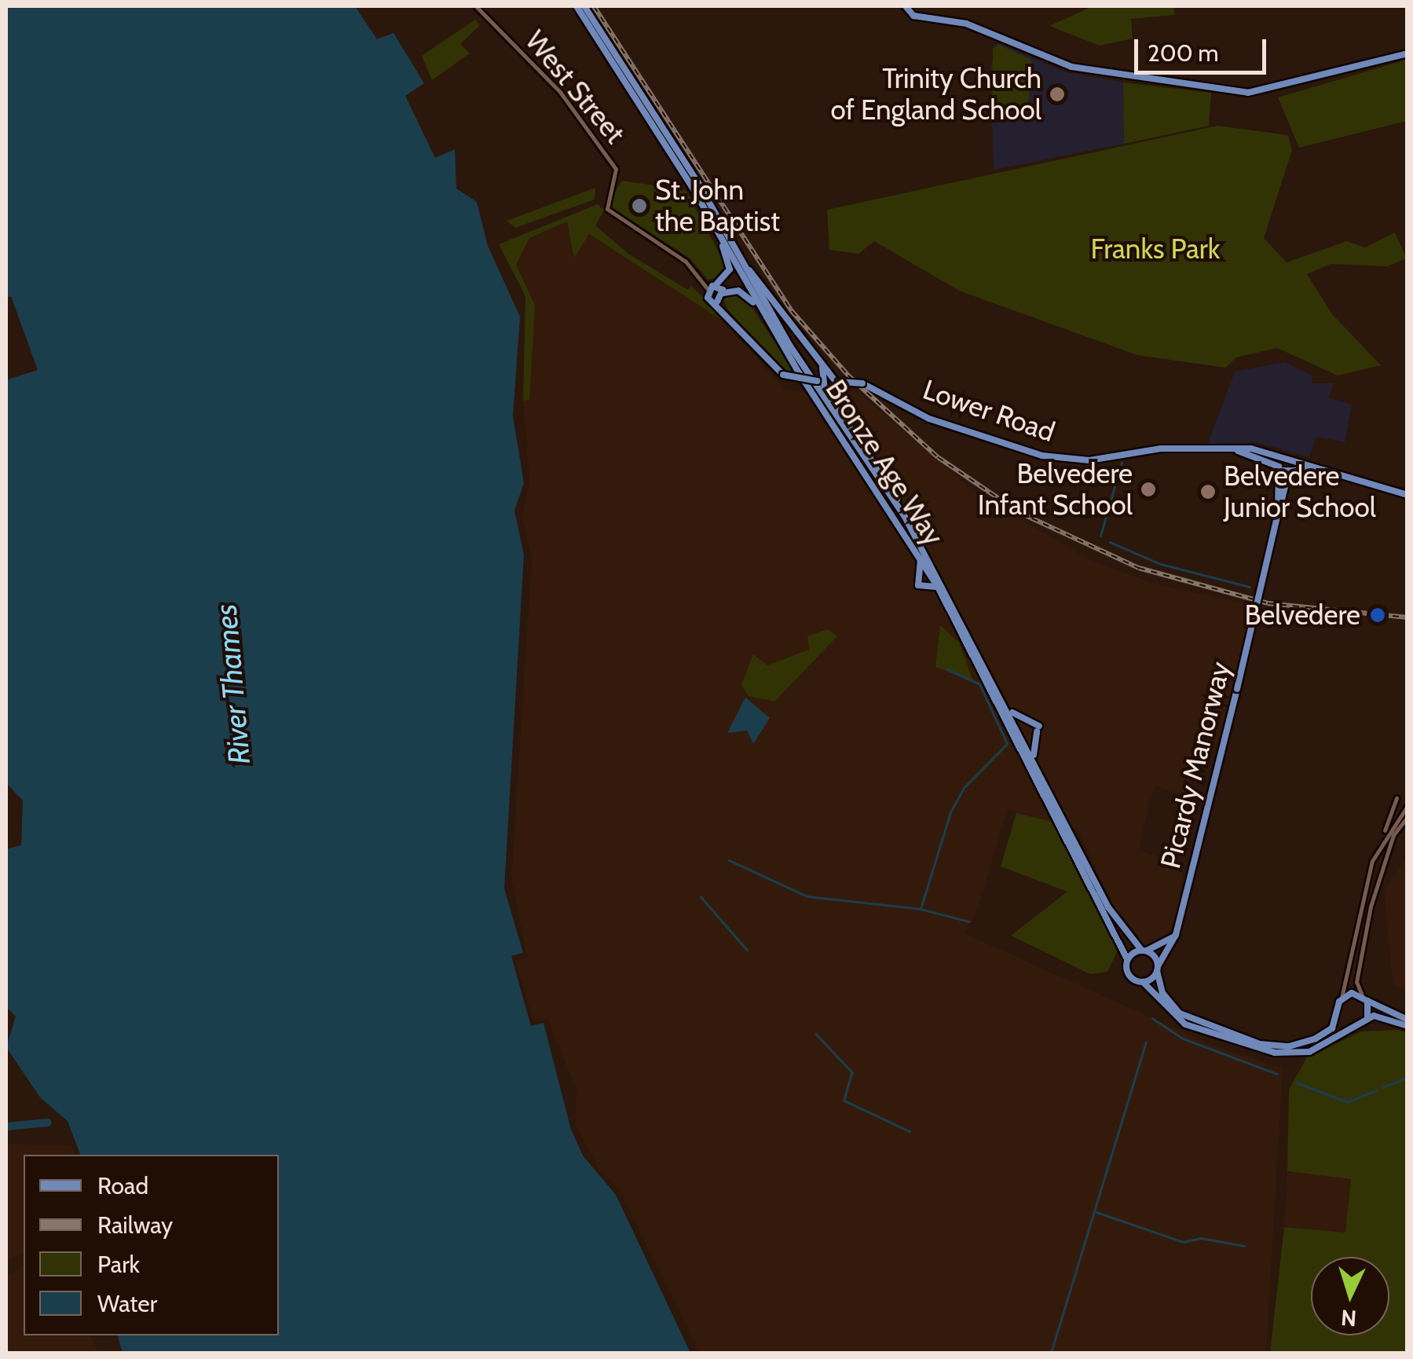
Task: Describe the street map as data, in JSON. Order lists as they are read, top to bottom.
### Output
{
  "streets": {
    "main road": ["Lower Road", "Bronze Age Way", "Picardy Manorway"],
    "street": ["West Street"]
  },
  "crossings": [
    ["Lower Road", "Picardy Manorway"],
    ["Bronze Age Way", "Picardy Manorway"]
  ],
  "water": ["River Thames"],
  "parks": ["Franks Park"],
  "places": [
    "Trinity Church of England School",
    "St. John the Baptist",
    "Belvedere Infant School",
    "Belvedere Junior School",
    "Belvedere"
  ],
  "legend": [
    "Road",
    "Railway",
    "Park",
    "Water"
  ],
  "scale_bar": "200 m",
  "north": "bottom"
}
